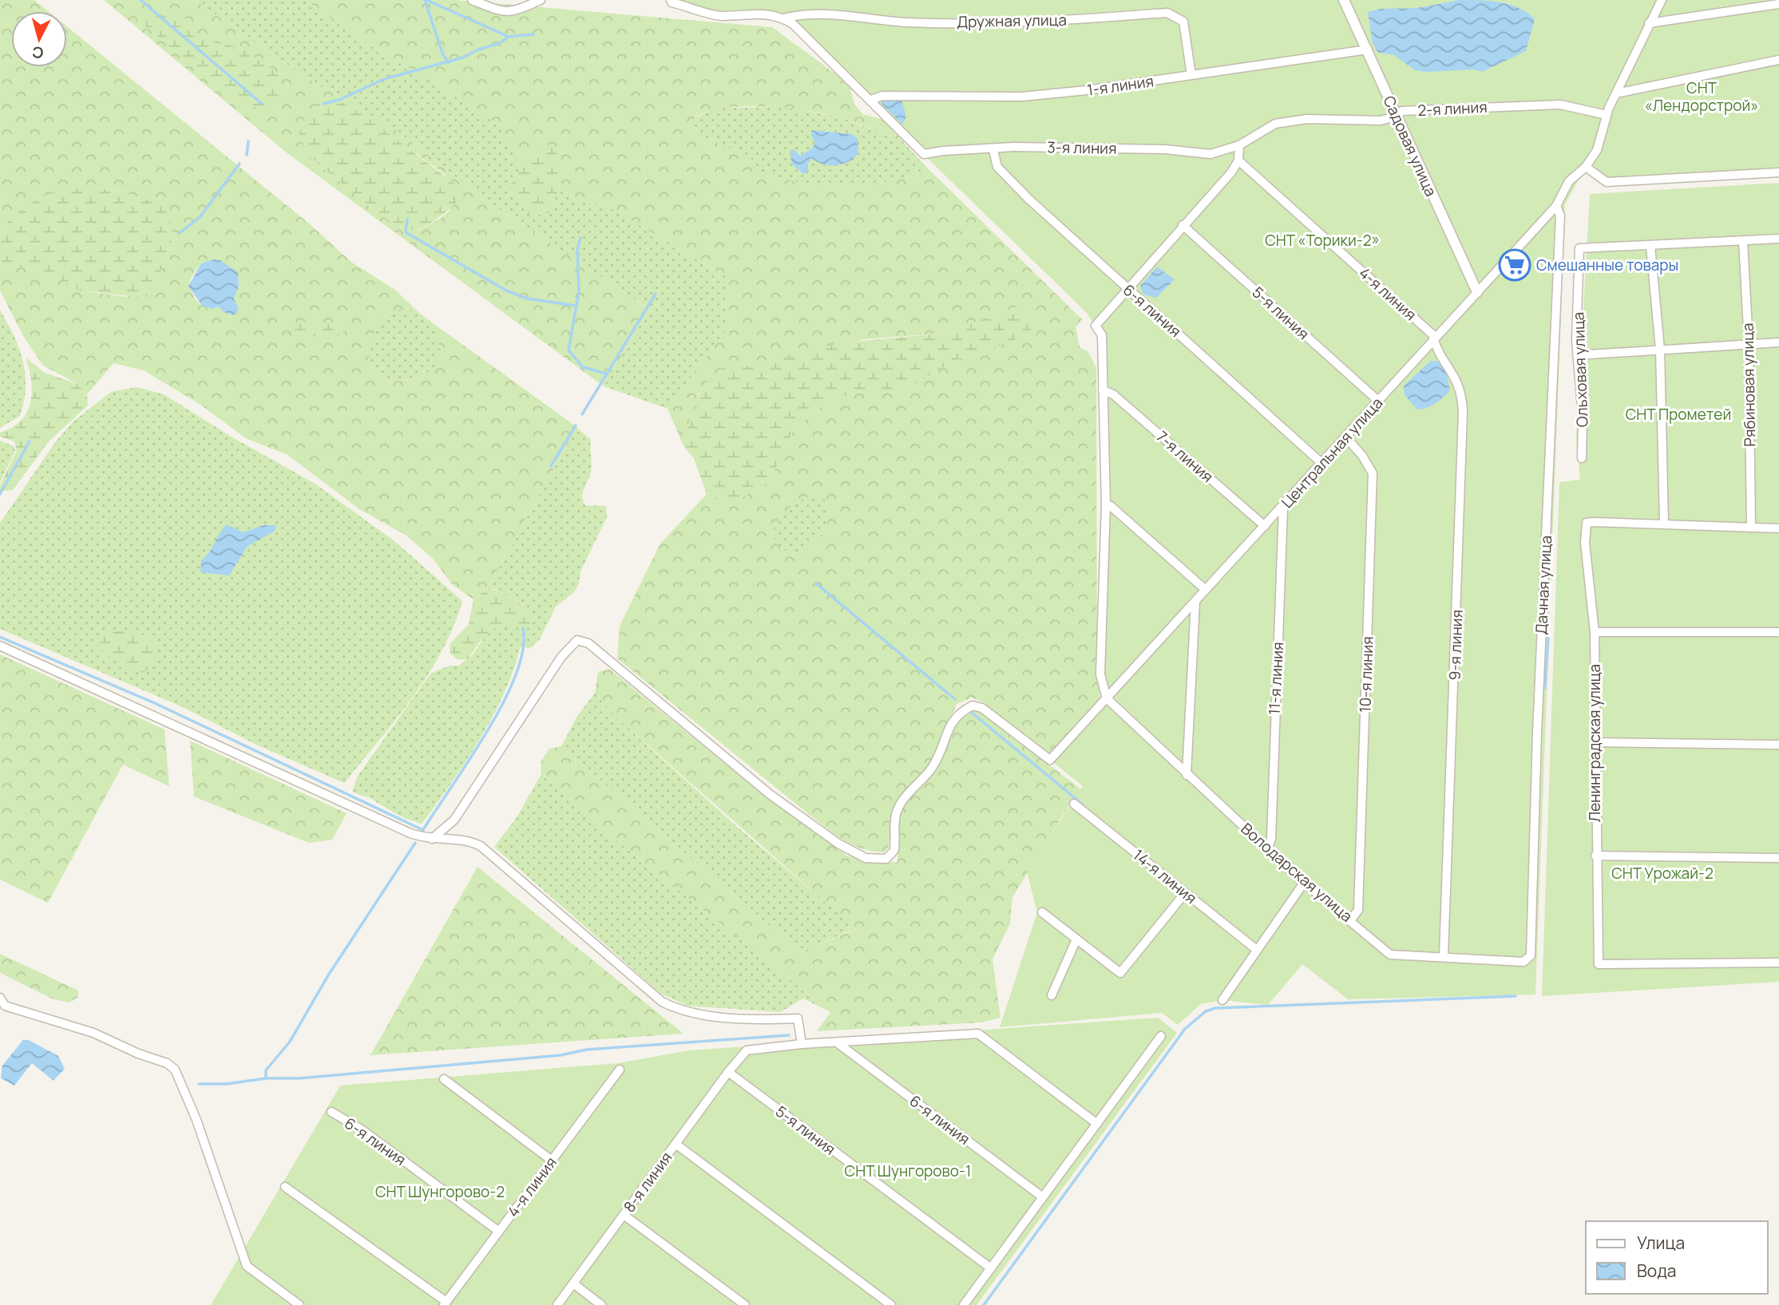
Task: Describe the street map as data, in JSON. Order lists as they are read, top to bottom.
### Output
{
  "streets": {
    "street": [
      "Дружная улица",
      "1-я линия",
      "2-я линия",
      "Садовая улица",
      "3-я линия",
      "4-я линия",
      "6-я линия",
      "5-я линия",
      "Ольховая улица",
      "Рябиновая улица",
      "Центральная улица",
      "7-я линия",
      "Дачная улица",
      "9-я линия",
      "10-я линия",
      "11-я линия",
      "Ленинградская улица",
      "Володарская улица",
      "14-я линия",
      "8-я линия"
    ]
  },
  "crossings": [
    ["Дружная улица", "1-я линия"],
    ["1-я линия", "Садовая улица"],
    ["1-я линия", "3-я линия"],
    ["2-я линия", "Садовая улица"],
    ["2-я линия", "3-я линия"],
    ["2-я линия", "Центральная улица"],
    ["Садовая улица", "Центральная улица"],
    ["3-я линия", "6-я линия"],
    ["4-я линия", "6-я линия"],
    ["4-я линия", "Центральная улица"],
    ["4-я линия", "9-я линия"],
    ["6-я линия", "Центральная улица"],
    ["5-я линия", "Центральная улица"],
    ["5-я линия", "8-я линия"],
    ["Центральная улица", "7-я линия"],
    ["Центральная улица", "Дачная улица"],
    ["Центральная улица", "9-я линия"],
    ["Центральная улица", "10-я линия"],
    ["Центральная улица", "11-я линия"],
    ["Центральная улица", "Володарская улица"],
    ["Дачная улица", "Володарская улица"],
    ["9-я линия", "Володарская улица"],
    ["10-я линия", "Володарская улица"],
    ["11-я линия", "Володарская улица"]
  ],
  "parks": [
    "СНТ «Лендорстрой»",
    "СНТ «Торики-2»",
    "СНТ Прометей",
    "СНТ Урожай-2",
    "СНТ Шунгорово-1",
    "СНТ Шунгорово-2"
  ],
  "places": {
    "supermarket": ["Смешанные товары"]
  },
  "legend": ["Улица", "Вода"],
  "north": "bottom"
}
